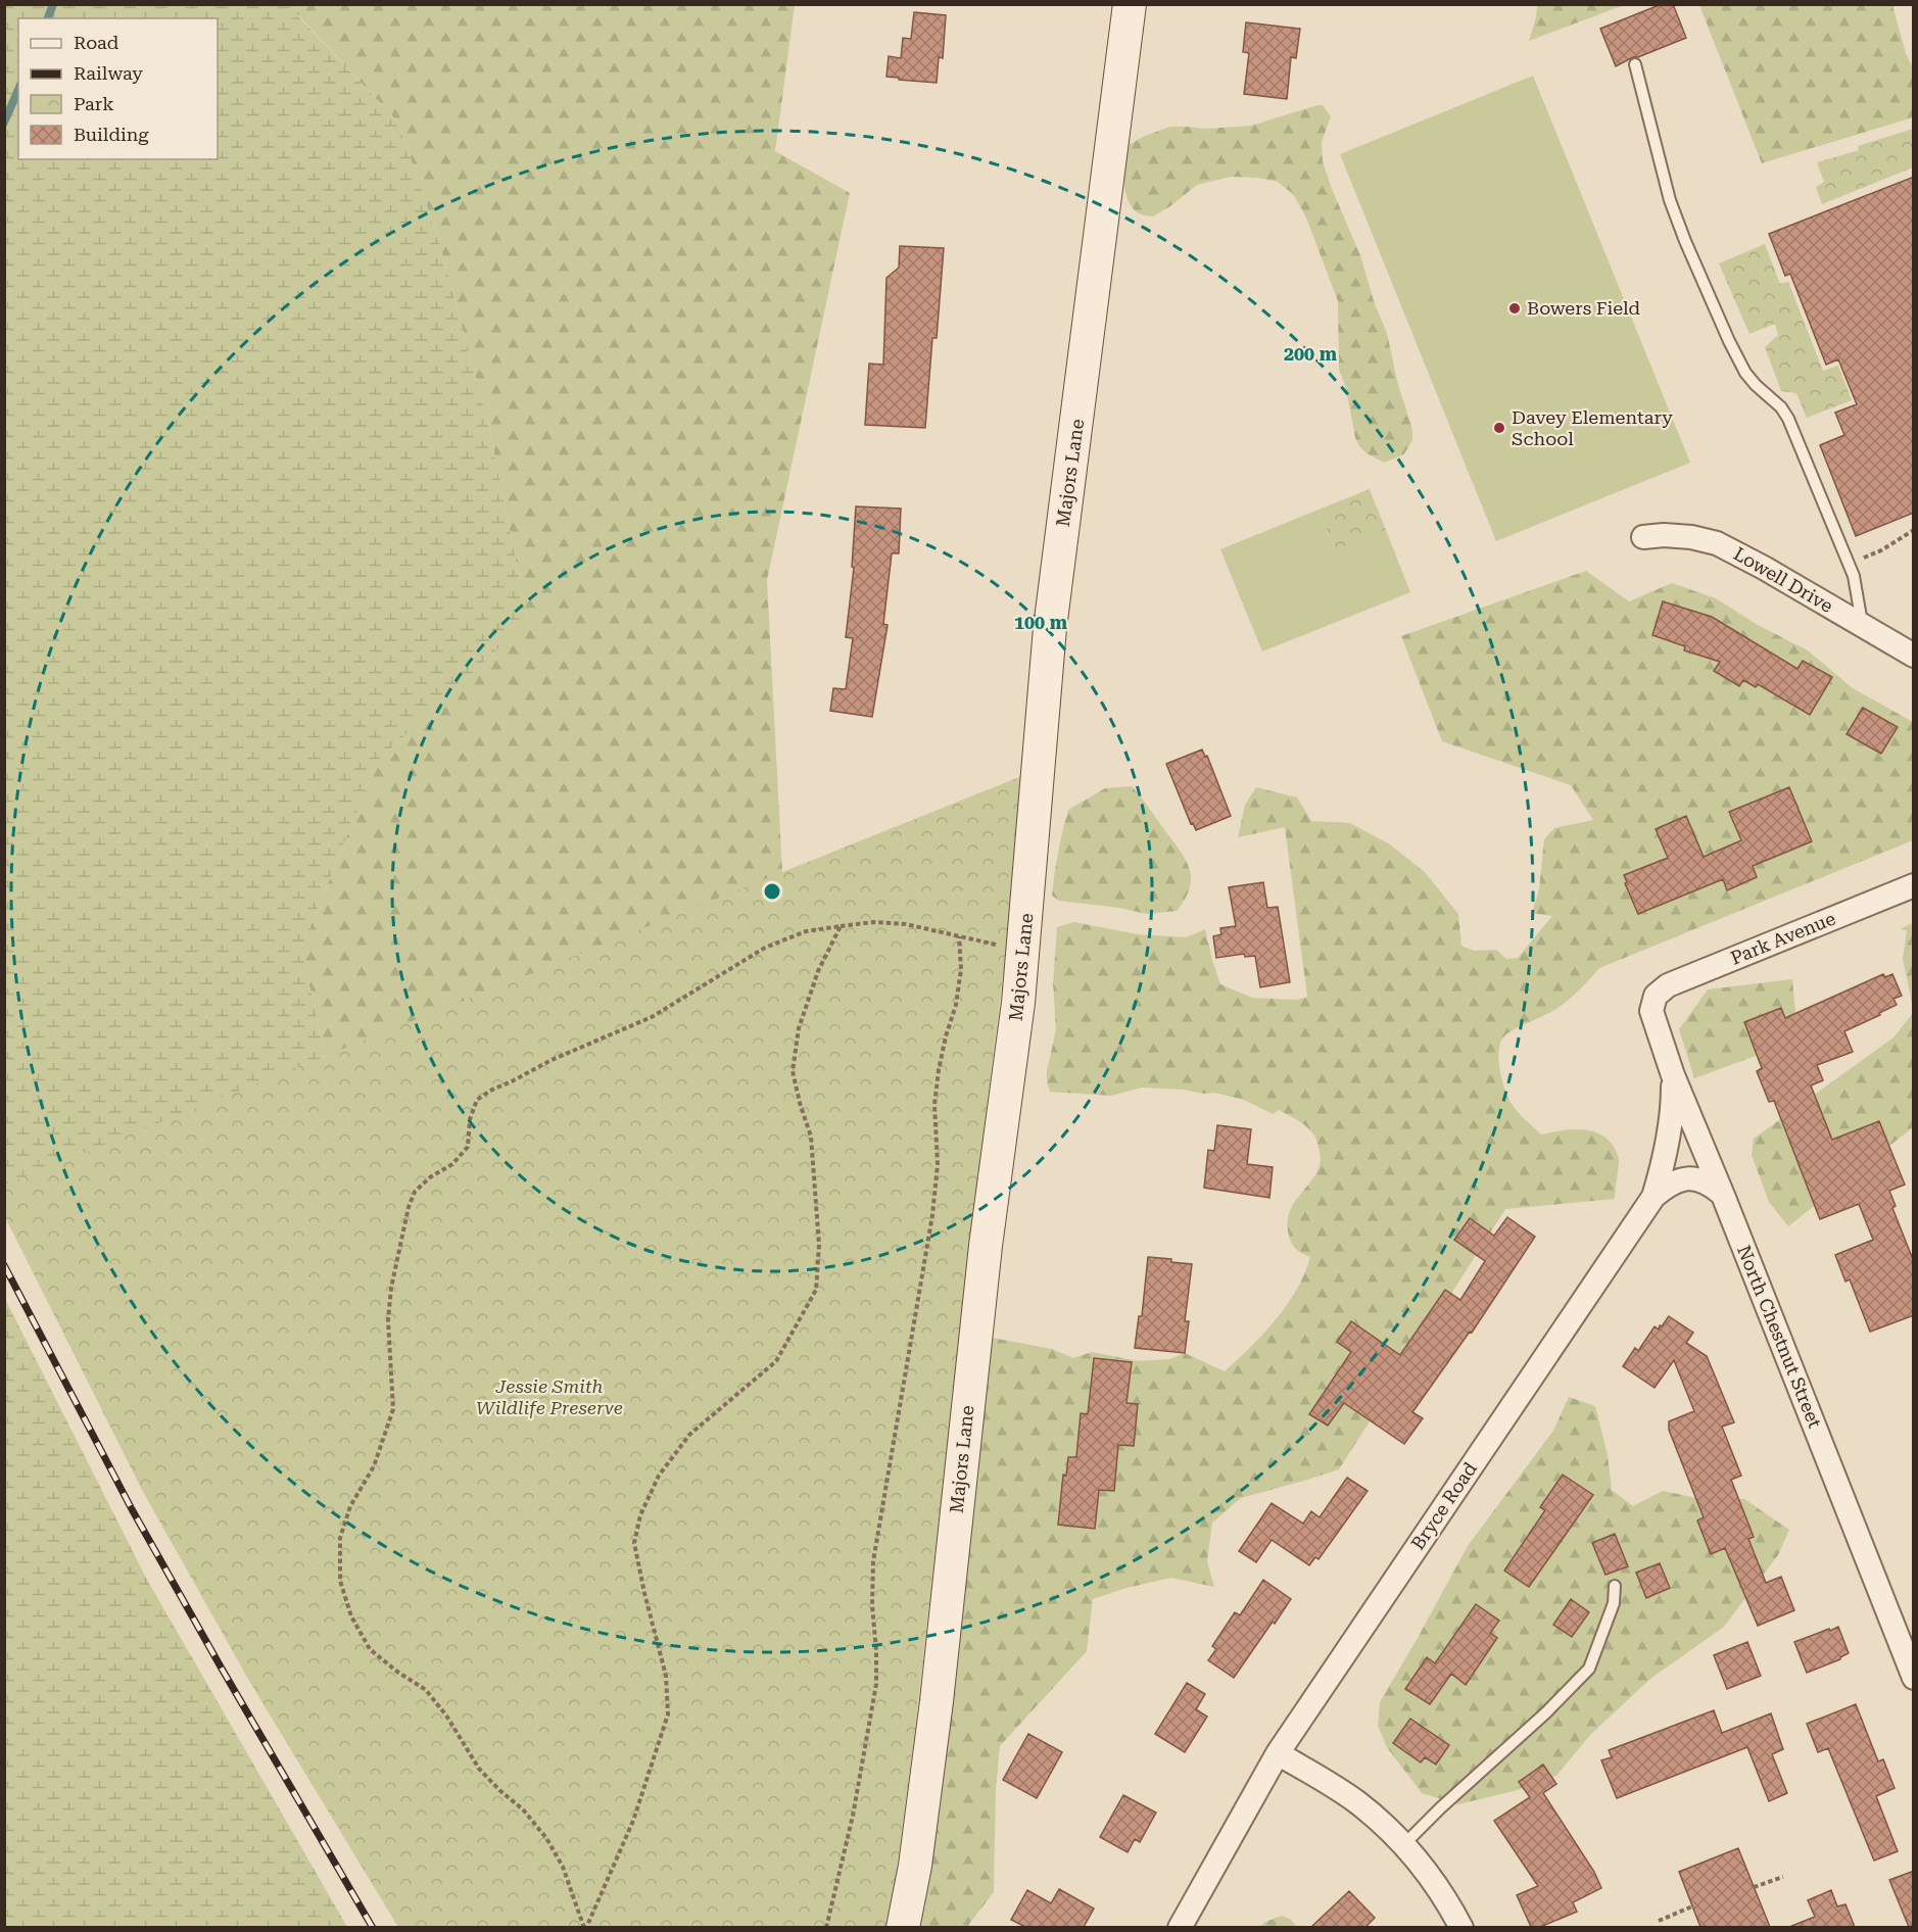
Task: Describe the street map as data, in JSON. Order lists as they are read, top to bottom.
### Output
{
  "streets": {
    "street": [
      "Majors Lane",
      "Lowell Drive",
      "Park Avenue",
      "North Chestnut Street",
      "Bryce Road"
    ]
  },
  "crossings": [
    ["Park Avenue", "North Chestnut Street"],
    ["North Chestnut Street", "Bryce Road"]
  ],
  "parks": ["Jessie Smith Wildlife Preserve"],
  "places": ["Bowers Field", "Davey Elementary School"],
  "legend": [
    "Road",
    "Railway",
    "Park",
    "Building"
  ],
  "rings": ["200 m", "100 m"]
}
